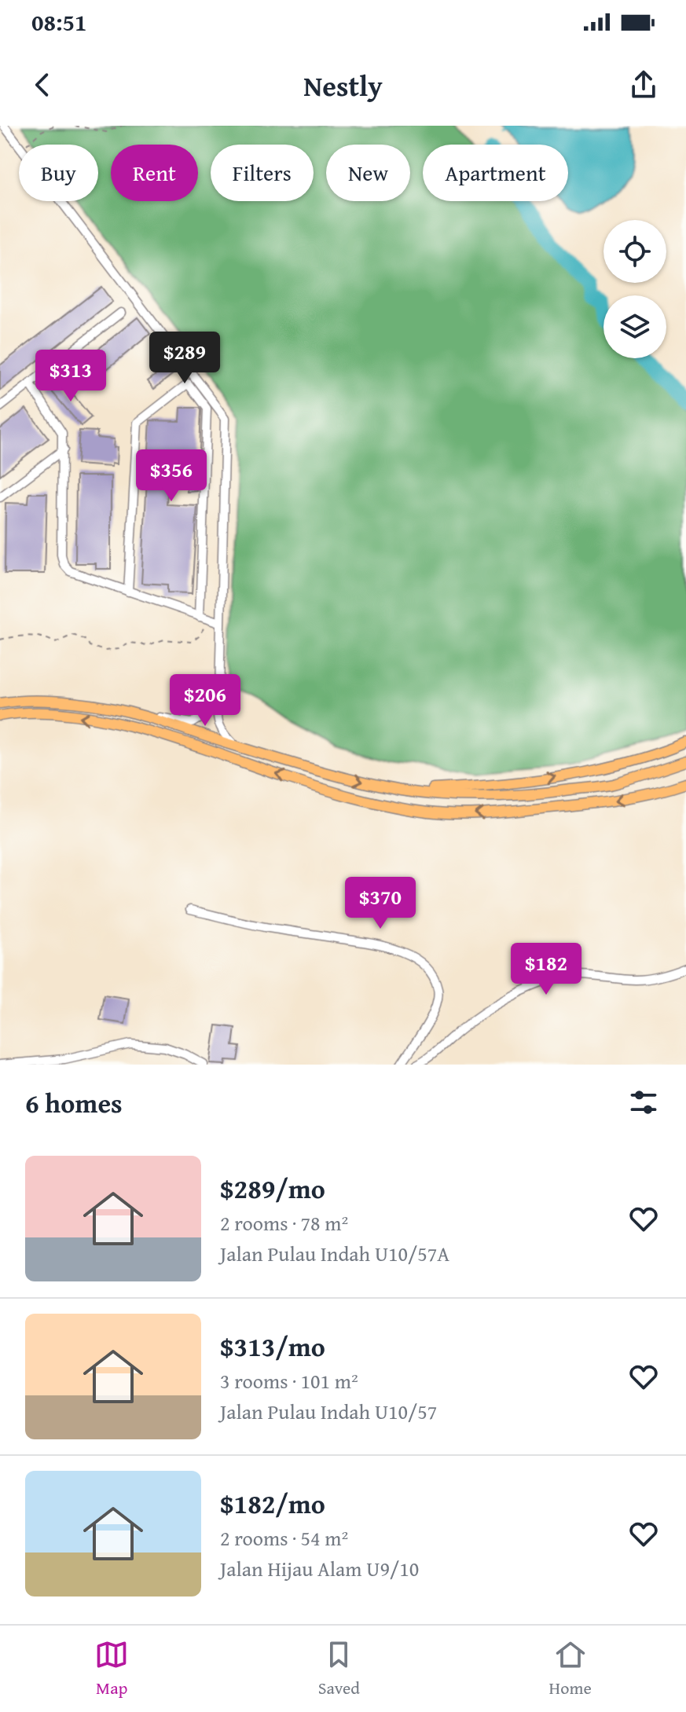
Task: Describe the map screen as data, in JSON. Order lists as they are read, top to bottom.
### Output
{
  "page": {
    "status": "08:51",
    "header": "Nestly",
    "chip": [
      "Buy",
      "Rent",
      "Filters",
      "New",
      "Apartment"
    ],
    "price": [
      "$289",
      "$313",
      "$356",
      "$206",
      "$370",
      "$182"
    ],
    "heading": "6 homes",
    "list": [
      {
        "name": "$289/mo",
        "note": "2 rooms · 78 m² · Jalan Pulau Indah U10/57A"
      },
      {
        "name": "$313/mo",
        "note": "3 rooms · 101 m² · Jalan Pulau Indah U10/57"
      },
      {
        "name": "$182/mo",
        "note": "2 rooms · 54 m² · Jalan Hijau Alam U9/10"
      }
    ],
    "tabs": ["Map", "Saved", "Home"]
  }
}
